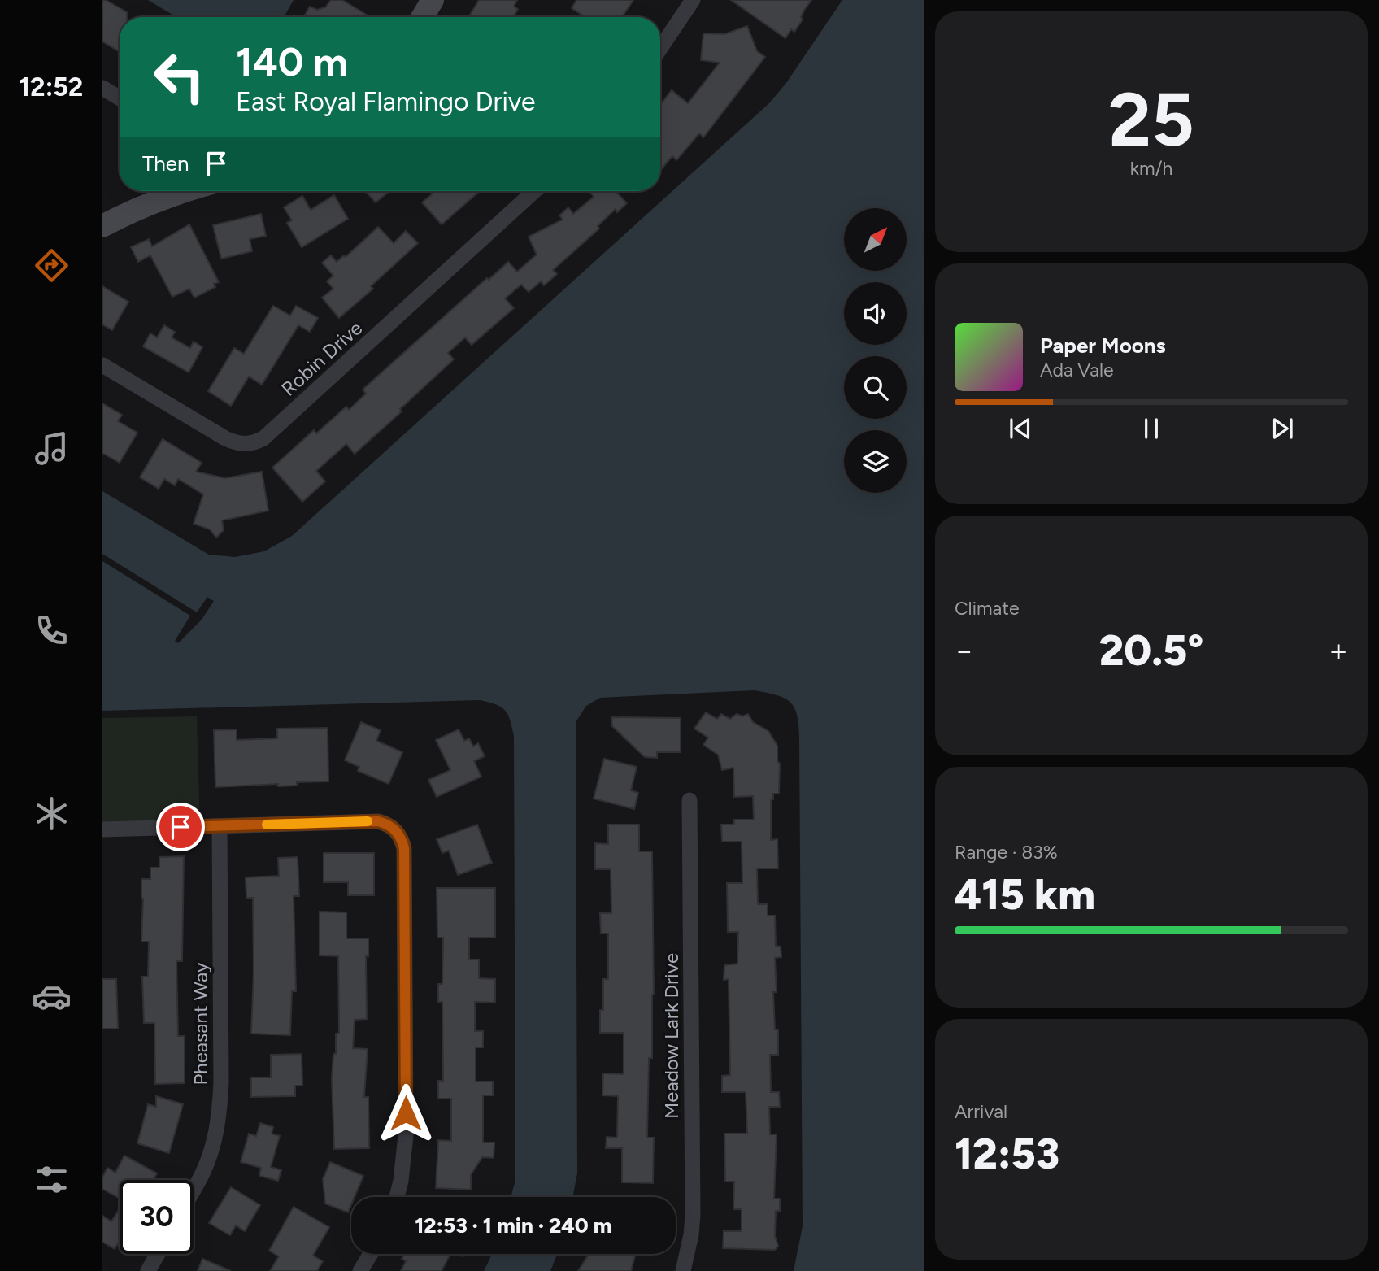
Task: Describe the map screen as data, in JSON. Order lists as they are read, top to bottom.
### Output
{
  "streets": {
    "street": ["Robin Drive", "Pheasant Way", "Meadow Lark Drive"]
  },
  "north": "top right",
  "page": {
    "tabs": "12:52",
    "tile": [
      ["25", "km/h"],
      "Climate",
      ["Range · 83%", "415 km"],
      ["Arrival", "12:53"]
    ],
    "turn": ["140 m", "East Royal Flamingo Drive"],
    "then": "Then",
    "song": ["Paper Moons", "Ada Vale"],
    "heat": ["−", "20.5°", "+"],
    "limit": "30",
    "trip": "12:53 · 1 min · 240 m"
  }
}
